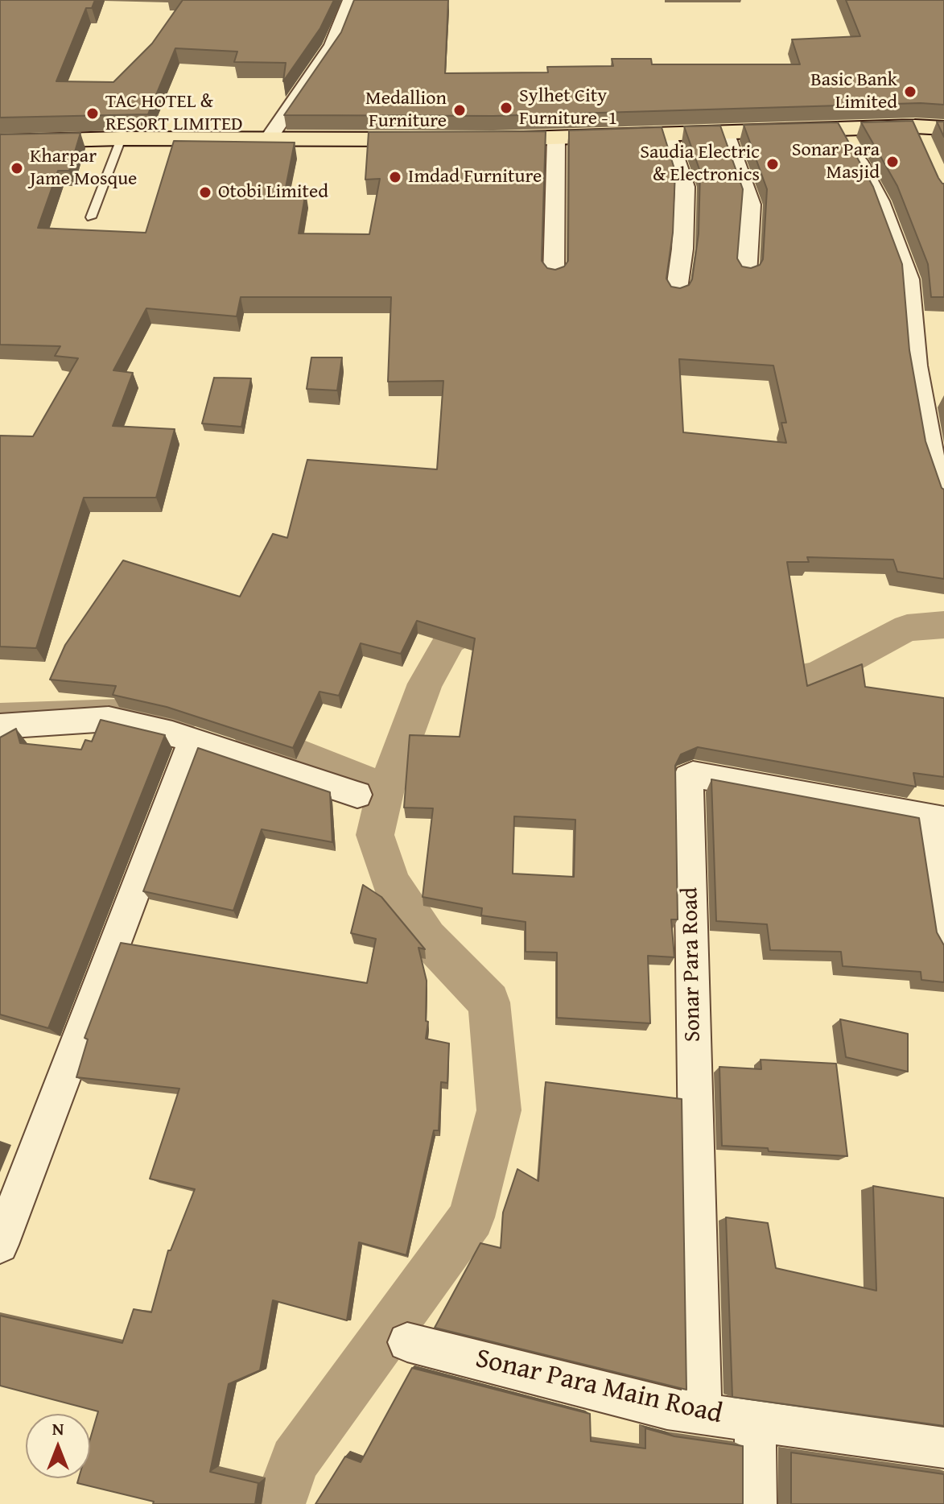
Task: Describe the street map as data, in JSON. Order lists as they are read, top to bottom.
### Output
{
  "streets": {
    "street": ["Sonar Para Road", "Sonar Para Main Road"]
  },
  "crossings": [
    ["Sonar Para Road", "Sonar Para Main Road"]
  ],
  "places": [
    "Basic Bank Limited",
    "Sylhet City Furniture -1",
    "Medallion Furniture",
    "TAC HOTEL & RESORT LIMITED",
    "Sonar Para Masjid",
    "Saudia Electric & Electronics",
    "Kharpar Jame Mosque",
    "Imdad Furniture",
    "Otobi Limited"
  ],
  "north": "top"
}
